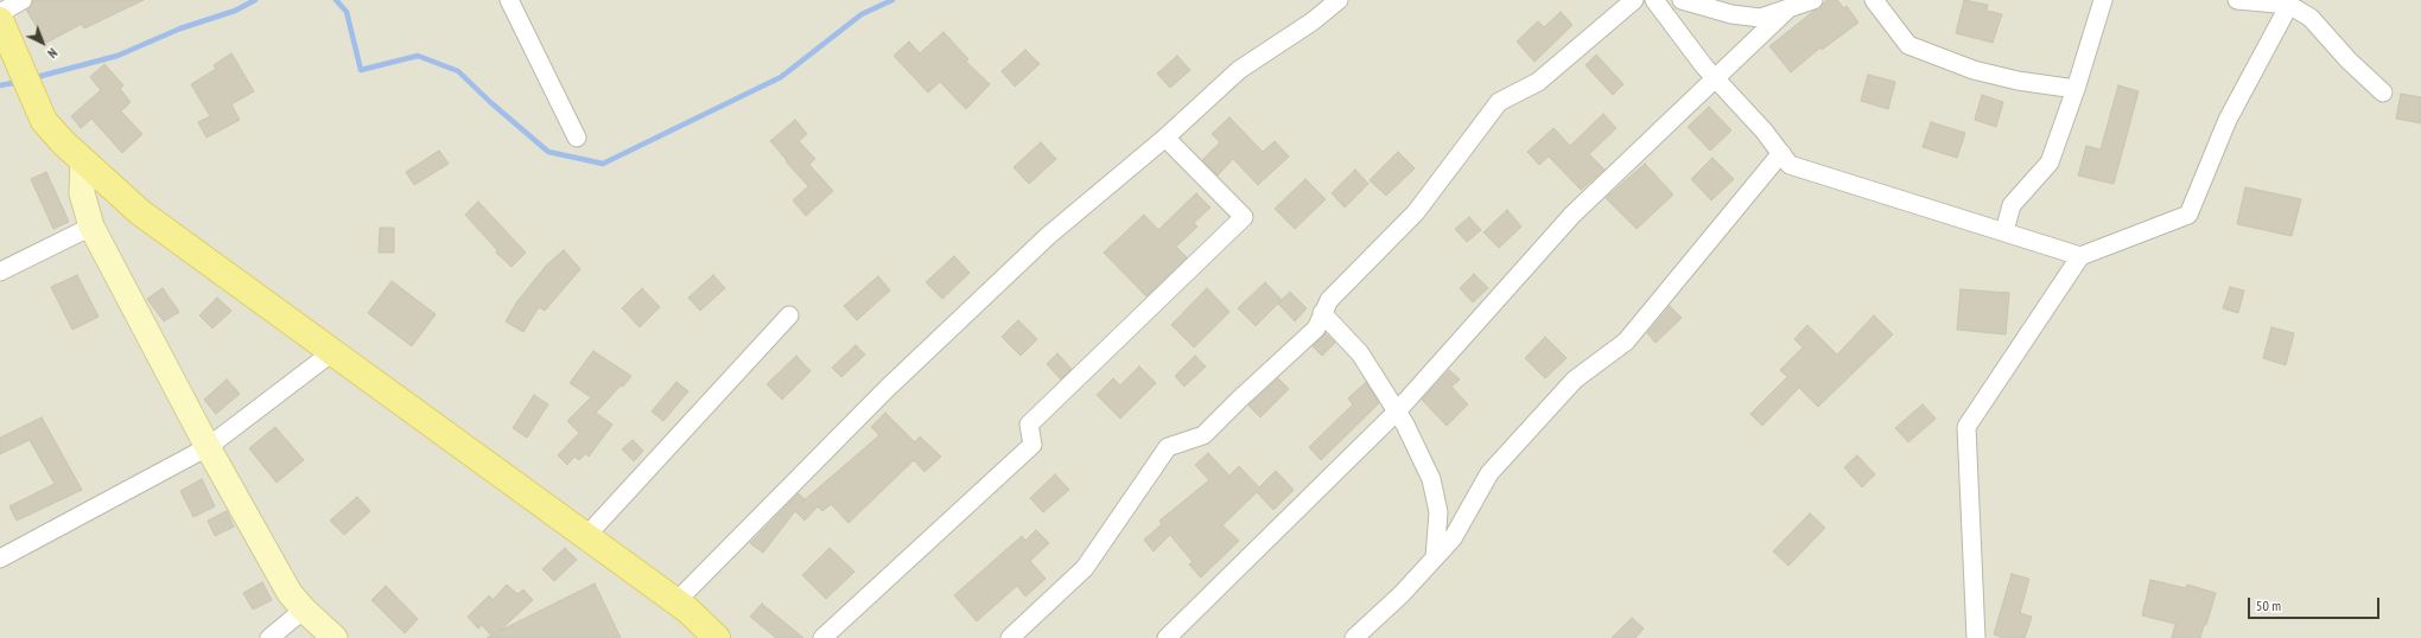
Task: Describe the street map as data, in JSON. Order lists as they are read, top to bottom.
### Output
{
  "scale_bar": "50 m",
  "north": "bottom right"
}
